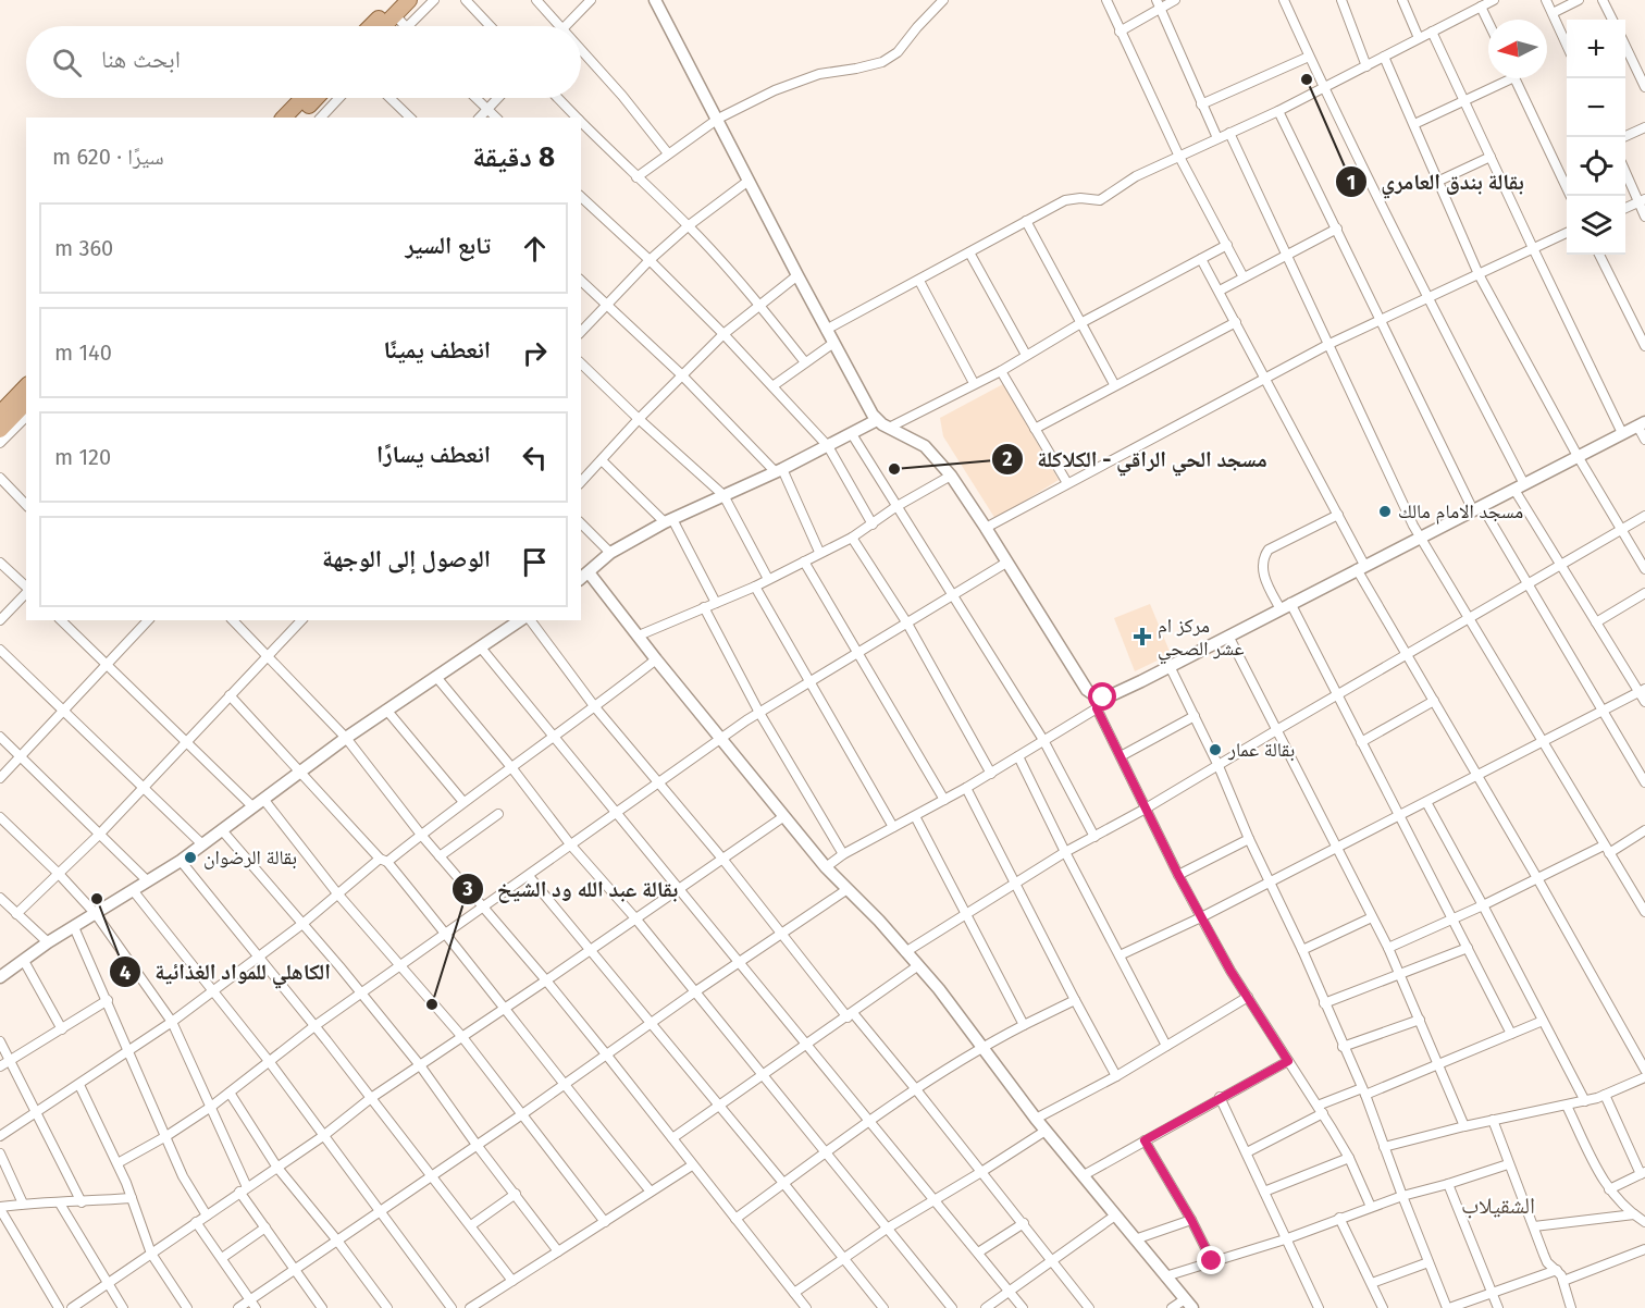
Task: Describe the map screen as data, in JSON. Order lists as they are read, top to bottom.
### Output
{
  "districts": ["الشقيلاب"],
  "places": {
    "other": [
      "بقالة بندق العامري",
      "مسجد الحي الراقي - الكلاكلة",
      "مسجد الامام مالك",
      "بقالة عمار",
      "بقالة الرضوان",
      "الكاهلي للمواد الغذائية",
      "بقالة عبد الله ود الشيخ"
    ],
    "health": ["مركز ام عشر الصحي"]
  },
  "north": "left",
  "page": {
    "map_buttons": ["+", "−"],
    "search": "ابحث هنا",
    "heading": ["8 دقيقة", "سيرًا · 620 m"],
    "list": [
      ["تابع السير", "360 m"],
      ["انعطف يمينًا", "140 m"],
      ["انعطف يسارًا", "120 m"],
      "الوصول إلى الوجهة"
    ]
  }
}
